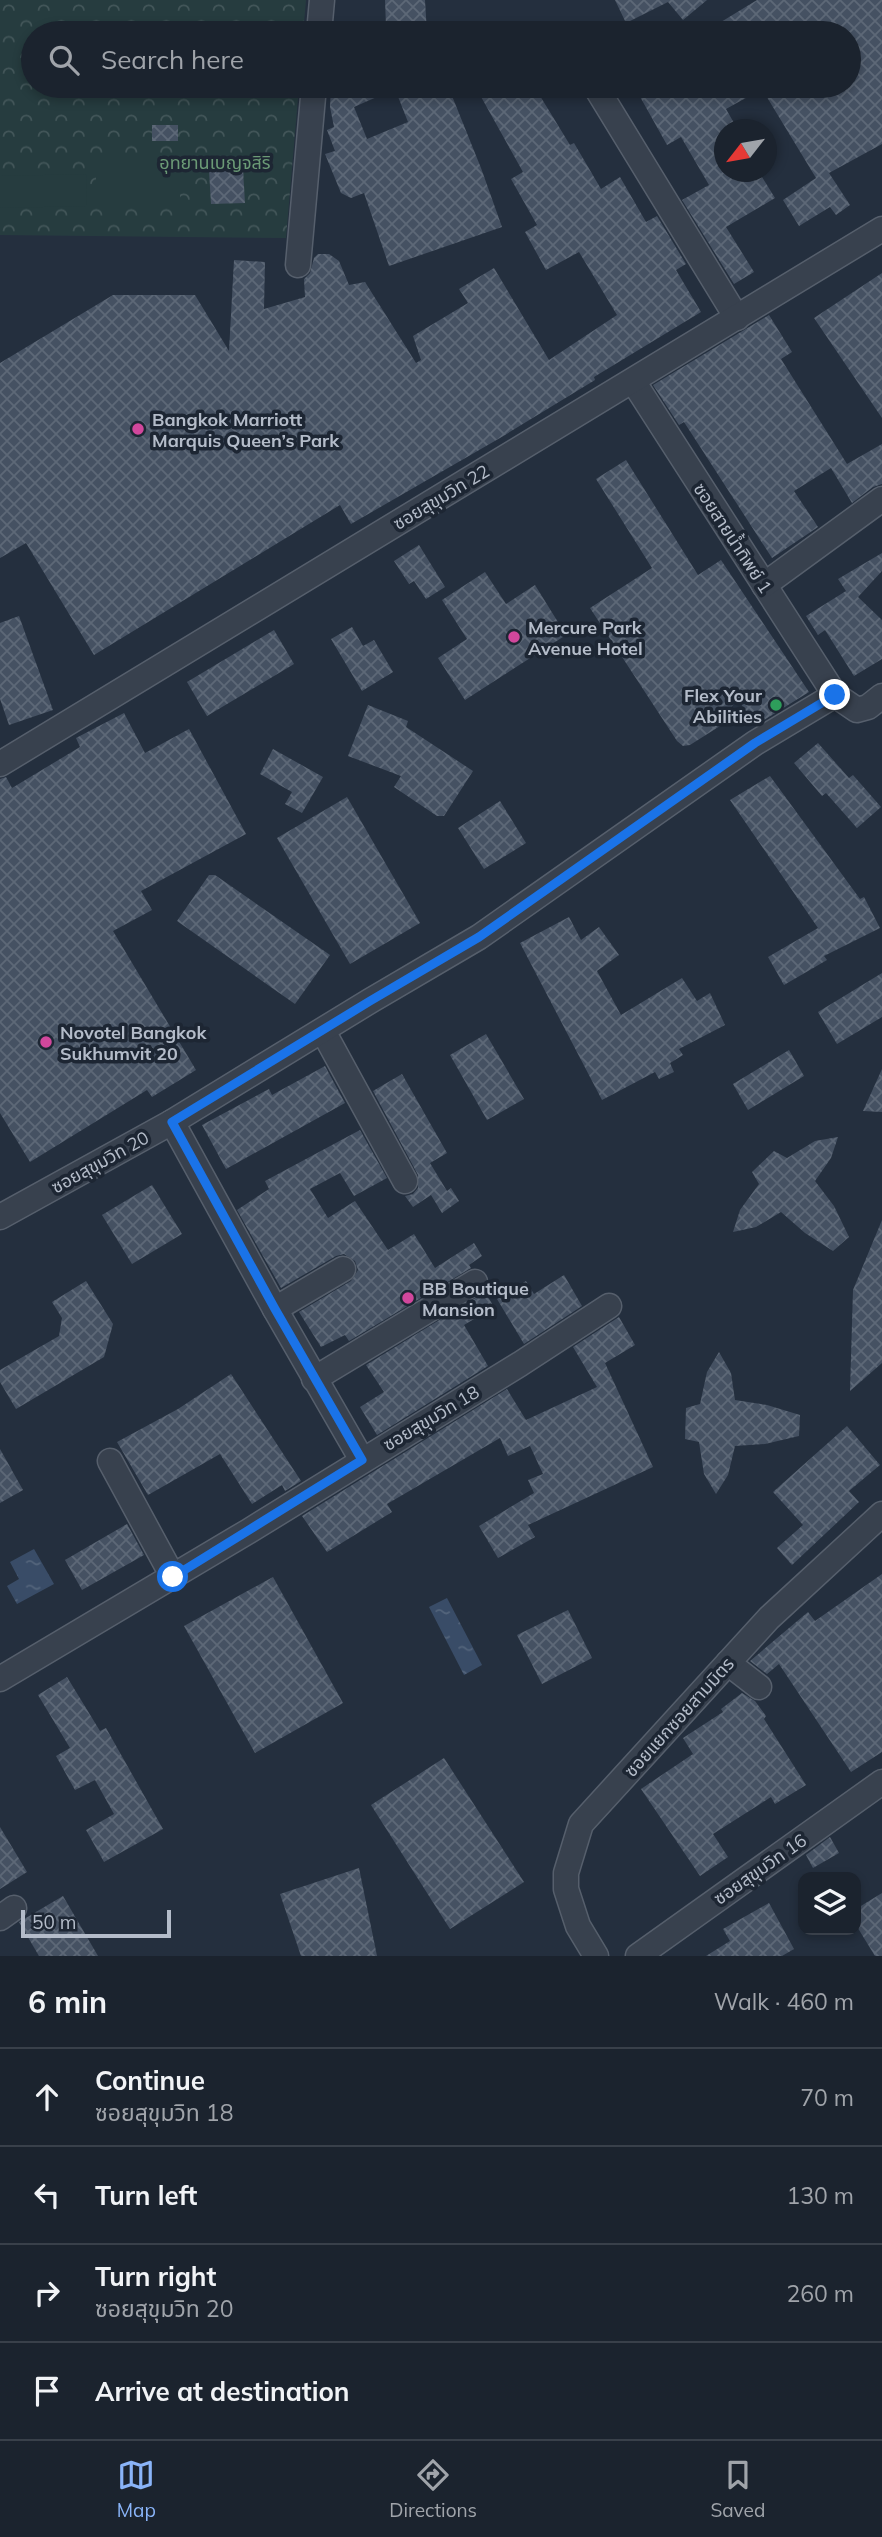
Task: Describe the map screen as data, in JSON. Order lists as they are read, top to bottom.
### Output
{
  "streets": {
    "street": [
      "ซอยสุขุมวิท 22",
      "ซอยสายน้ำทิพย์ 1",
      "ซอยสุขุมวิท 20",
      "ซอยสุขุมวิท 18",
      "ซอยแยกซอยสามมิตร",
      "ซอยสุขุมวิท 16"
    ]
  },
  "crossings": [
    ["ซอยสุขุมวิท 22", "ซอยสายน้ำทิพย์ 1"],
    ["ซอยสายน้ำทิพย์ 1", "ซอยสุขุมวิท 20"]
  ],
  "parks": ["อุทยานเบญจสิริ"],
  "places": [
    "Bangkok Marriott Marquis Queen’s Park",
    "Mercure Park Avenue Hotel",
    "Flex Your Abilities",
    "Novotel Bangkok Sukhumvit 20",
    "BB Boutique Mansion"
  ],
  "scale_bar": "50 m",
  "north": "bottom left",
  "page": {
    "search": "Search here",
    "scale": "50 m",
    "heading": ["6 min", "Walk · 460 m"],
    "list": [
      ["Continue", "ซอยสุขุมวิท 18", "70 m"],
      ["Turn left", "130 m"],
      ["Turn right", "ซอยสุขุมวิท 20", "260 m"],
      "Arrive at destination"
    ],
    "nav": ["Map", "Directions", "Saved"]
  }
}
